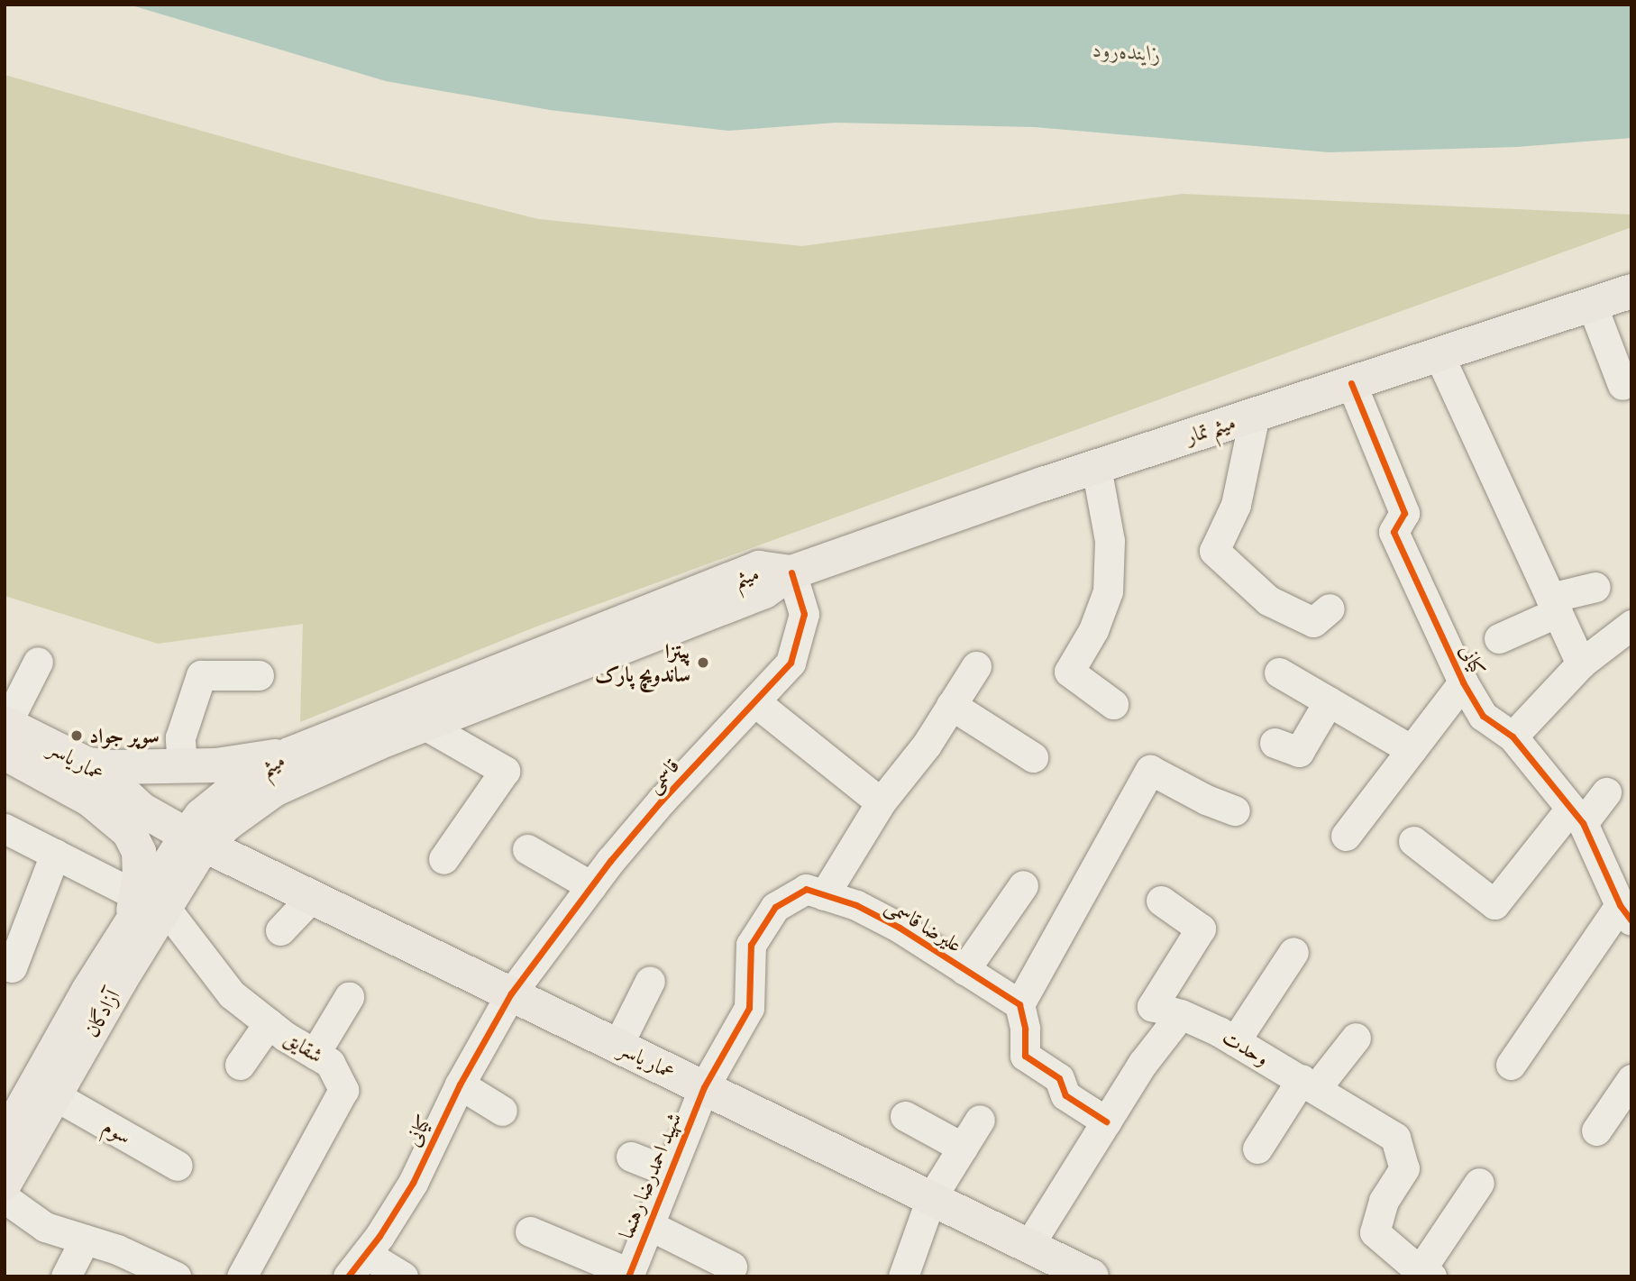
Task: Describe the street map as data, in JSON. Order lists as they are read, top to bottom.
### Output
{
  "streets": {
    "main road": [
      "میثم تمار",
      "میثم",
      "عمار یاسر",
      "آزادگان"
    ],
    "street": [
      "کیانی",
      "قاسمی",
      "علیرضا قاسمی",
      "شقایق",
      "وحدت",
      "سوم",
      "شهید احمدرضا رهنما"
    ]
  },
  "crossings": [
    ["میثم تمار", "میثم"],
    ["میثم تمار", "کیانی"],
    ["میثم تمار", "قاسمی"],
    ["میثم", "عمار یاسر"],
    ["میثم", "قاسمی"],
    ["میثم", "آزادگان"],
    ["کیانی", "عمار یاسر"],
    ["کیانی", "قاسمی"],
    ["عمار یاسر", "قاسمی"],
    ["عمار یاسر", "علیرضا قاسمی"],
    ["عمار یاسر", "آزادگان"],
    ["عمار یاسر", "شهید احمدرضا رهنما"],
    ["علیرضا قاسمی", "شهید احمدرضا رهنما"],
    ["آزادگان", "شقایق"],
    ["آزادگان", "سوم"]
  ],
  "water": ["زاینده‌رود"],
  "places": ["پیتزا ساندویچ پارک", "سوپر جواد"]
}
